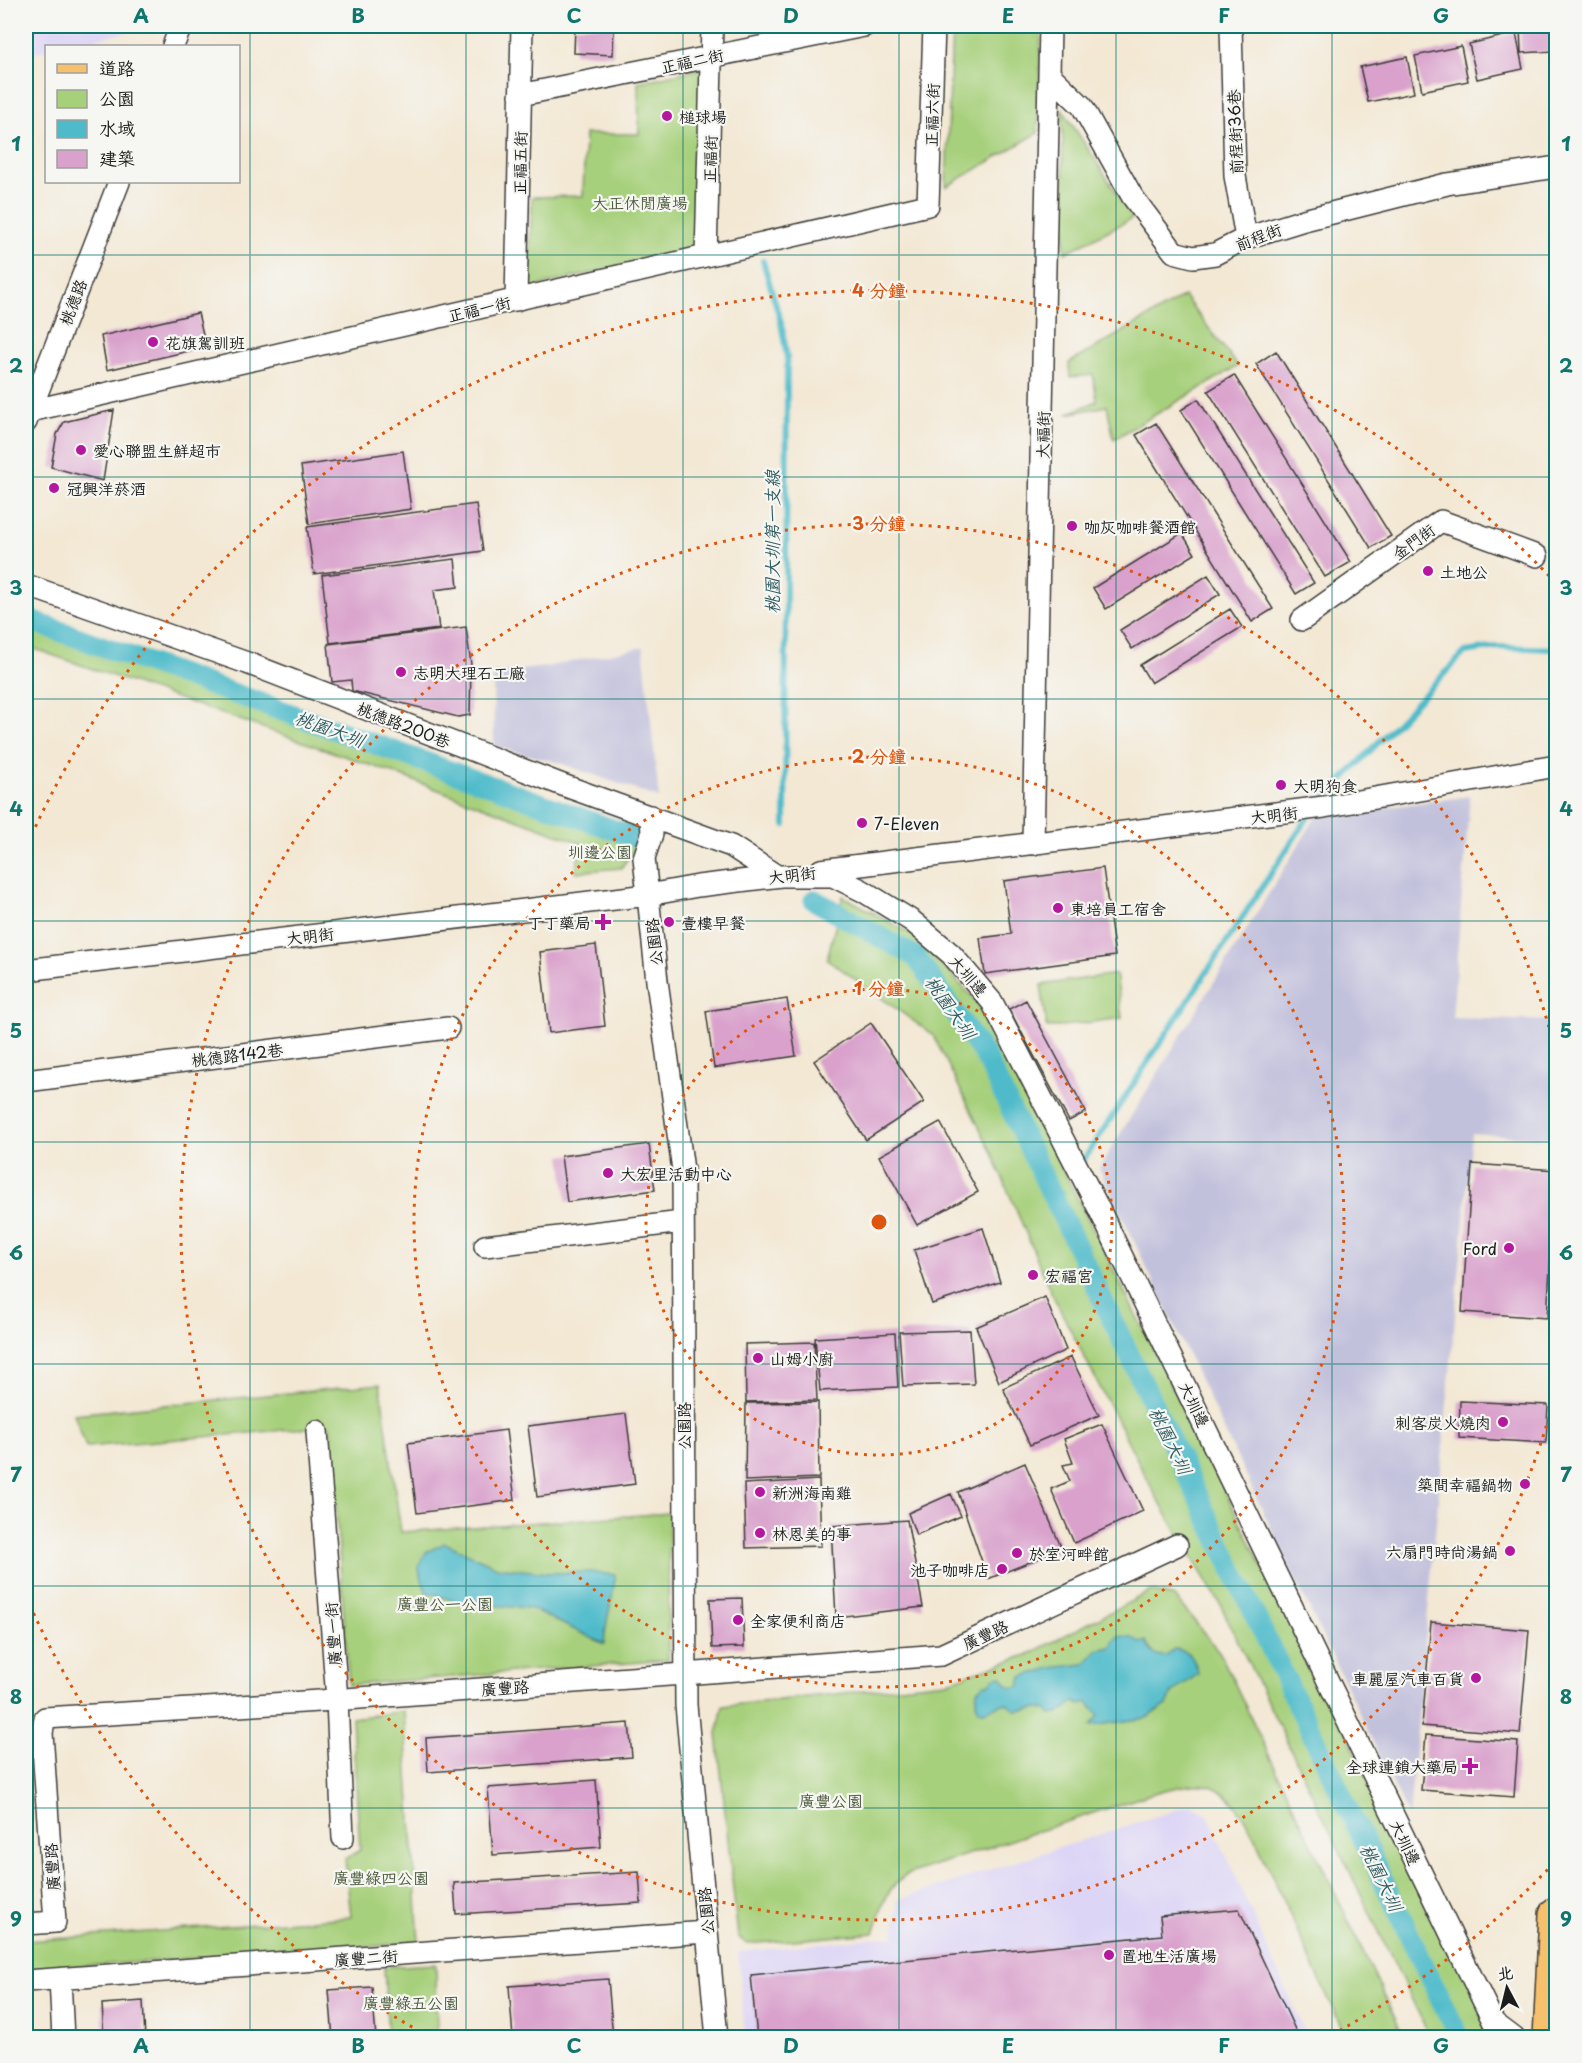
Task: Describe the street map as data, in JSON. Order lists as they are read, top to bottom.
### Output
{
  "streets": {
    "street": [
      "正福二街",
      "正福六街",
      "前程街36巷",
      "正福街",
      "正福五街",
      "前程街",
      "桃德路",
      "正福一街",
      "大福街",
      "金門街",
      "桃德路200巷",
      "大明街",
      "公園路",
      "大圳邊",
      "桃德路142巷",
      "廣豐一街",
      "廣豐路",
      "廣豐二街"
    ]
  },
  "crossings": [
    ["正福二街", "正福街"],
    ["正福二街", "正福五街"],
    ["正福六街", "正福一街"],
    ["前程街36巷", "前程街"],
    ["正福街", "正福一街"],
    ["正福五街", "正福一街"],
    ["前程街", "大福街"],
    ["桃德路", "正福一街"],
    ["大福街", "大明街"],
    ["桃德路200巷", "大明街"],
    ["桃德路200巷", "公園路"],
    ["桃德路200巷", "大圳邊"],
    ["大明街", "公園路"],
    ["大明街", "大圳邊"],
    ["公園路", "廣豐路"],
    ["公園路", "廣豐二街"],
    ["廣豐一街", "廣豐路"]
  ],
  "water": ["桃園大圳第一支線", "桃園大圳"],
  "parks": [
    "大正休閒廣場",
    "圳邊公園",
    "廣豐公一公園",
    "廣豐公園",
    "廣豐綠四公園",
    "廣豐綠五公園"
  ],
  "places": {
    "other": [
      "槌球場",
      "花旗駕訓班",
      "愛心聯盟生鮮超市",
      "冠興洋菸酒",
      "咖灰咖啡餐酒館",
      "土地公",
      "志明大理石工廠",
      "大明狗食",
      "7-Eleven",
      "東培員工宿舍",
      "壹樓早餐",
      "大宏里活動中心",
      "Ford",
      "宏福宮",
      "山姆小廚",
      "刺客炭火燒肉",
      "築間幸福鍋物",
      "新洲海南雞",
      "林恩美的事",
      "六扇門時尚湯鍋",
      "於室河畔館",
      "池子咖啡店",
      "全家便利商店",
      "車麗屋汽車百貨",
      "置地生活廣場"
    ],
    "health": ["丁丁藥局", "全球連鎖大藥局"]
  },
  "legend": [
    "道路",
    "公園",
    "水域",
    "建築"
  ],
  "north": "top",
  "grid": {
    "columns": [
      "A",
      "B",
      "C",
      "D",
      "E",
      "F",
      "G"
    ],
    "rows": [
      "1",
      "2",
      "3",
      "4",
      "5",
      "6",
      "7",
      "8",
      "9"
    ]
  },
  "rings": [
    "4 分鐘",
    "3 分鐘",
    "2 分鐘",
    "1 分鐘"
  ]
}
